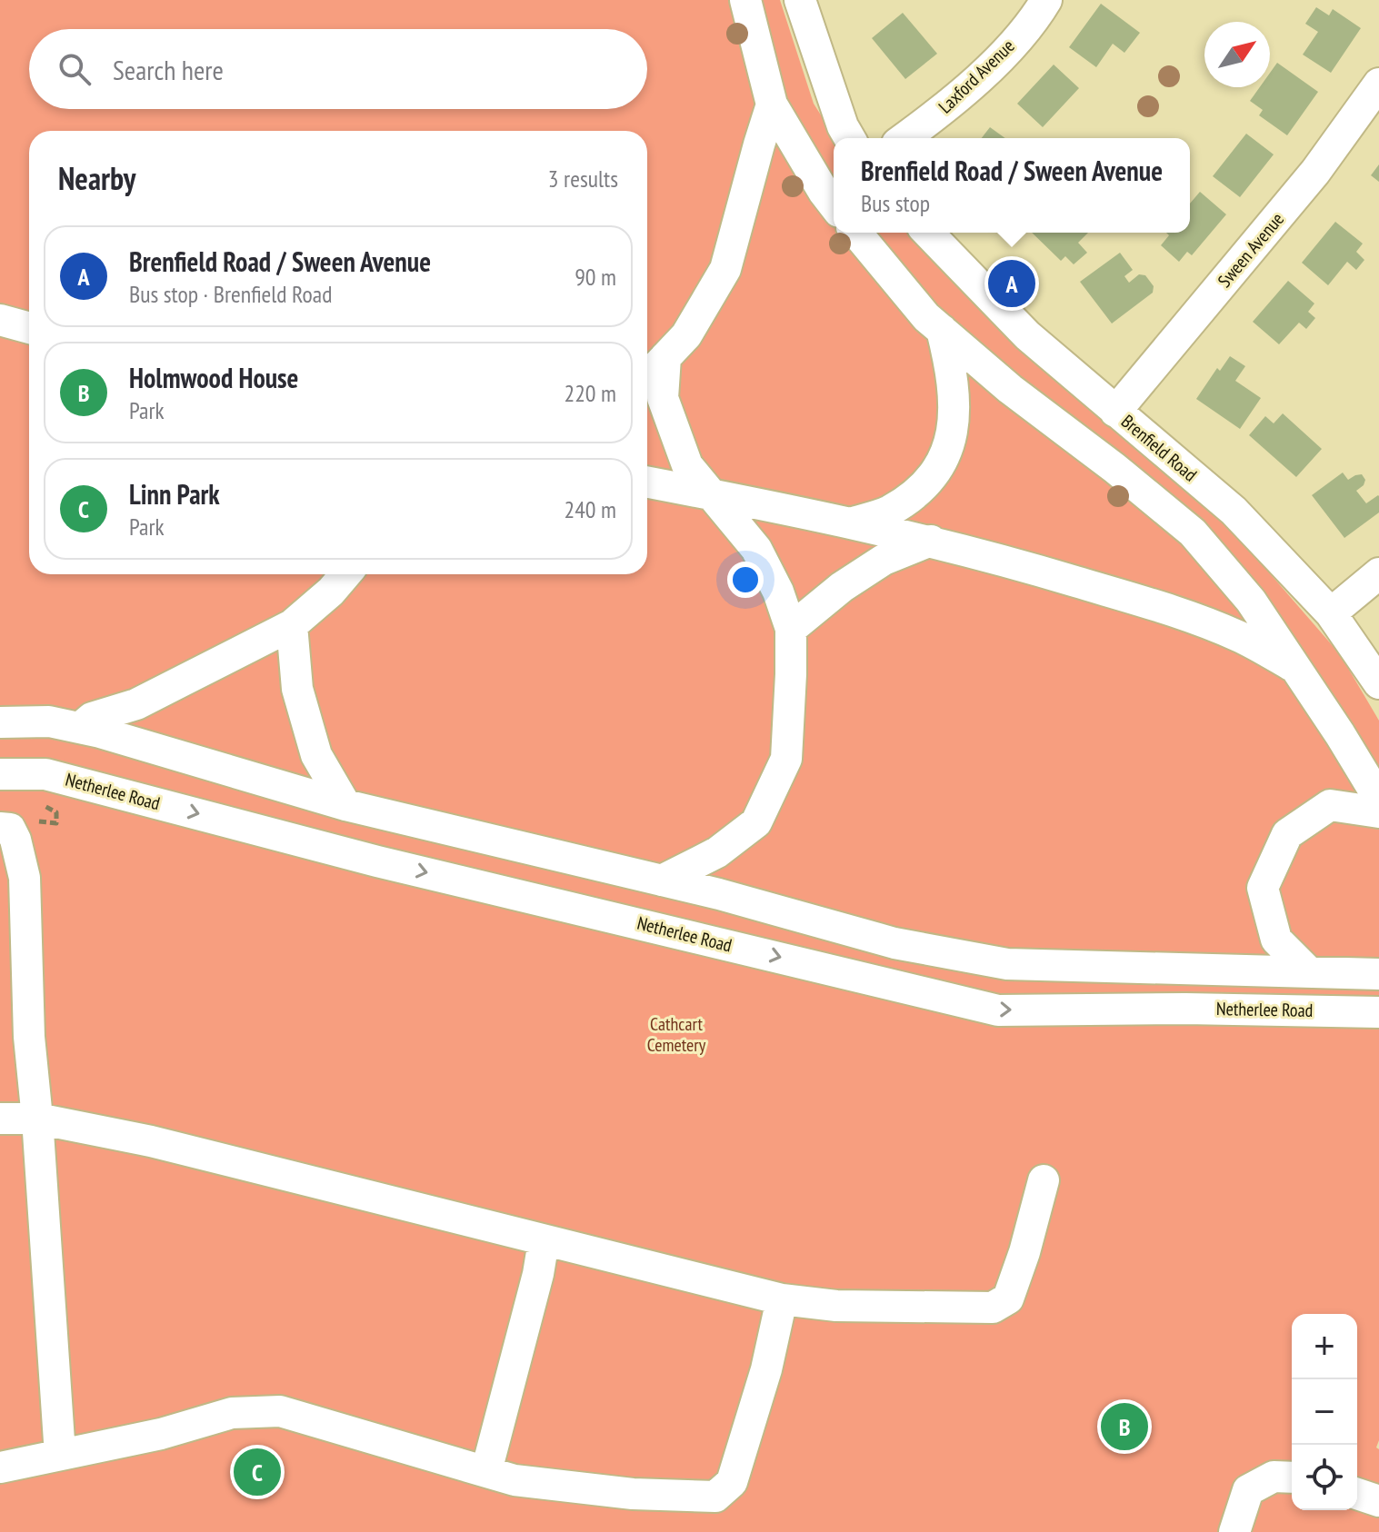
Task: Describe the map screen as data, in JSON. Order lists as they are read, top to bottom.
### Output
{
  "streets": {
    "street": [
      "Laxford Avenue",
      "Sween Avenue",
      "Brenfield Road",
      "Netherlee Road"
    ]
  },
  "crossings": [
    ["Sween Avenue", "Brenfield Road"]
  ],
  "parks": ["Cathcart Cemetery"],
  "north": "top right",
  "page": {
    "search": "Search here",
    "heading": ["Nearby", "3 results"],
    "popup": ["Brenfield Road / Sween Avenue", "Bus stop"],
    "list": [
      {
        "mark": "A",
        "name": "Brenfield Road / Sween Avenue",
        "note": "Bus stop · Brenfield Road",
        "value": "90 m"
      },
      {
        "mark": "B",
        "name": "Holmwood House",
        "note": "Park",
        "value": "220 m"
      },
      {
        "mark": "C",
        "name": "Linn Park",
        "note": "Park",
        "value": "240 m"
      }
    ],
    "pins": ["A", "B", "C"],
    "map_buttons": ["+", "−"]
  }
}
